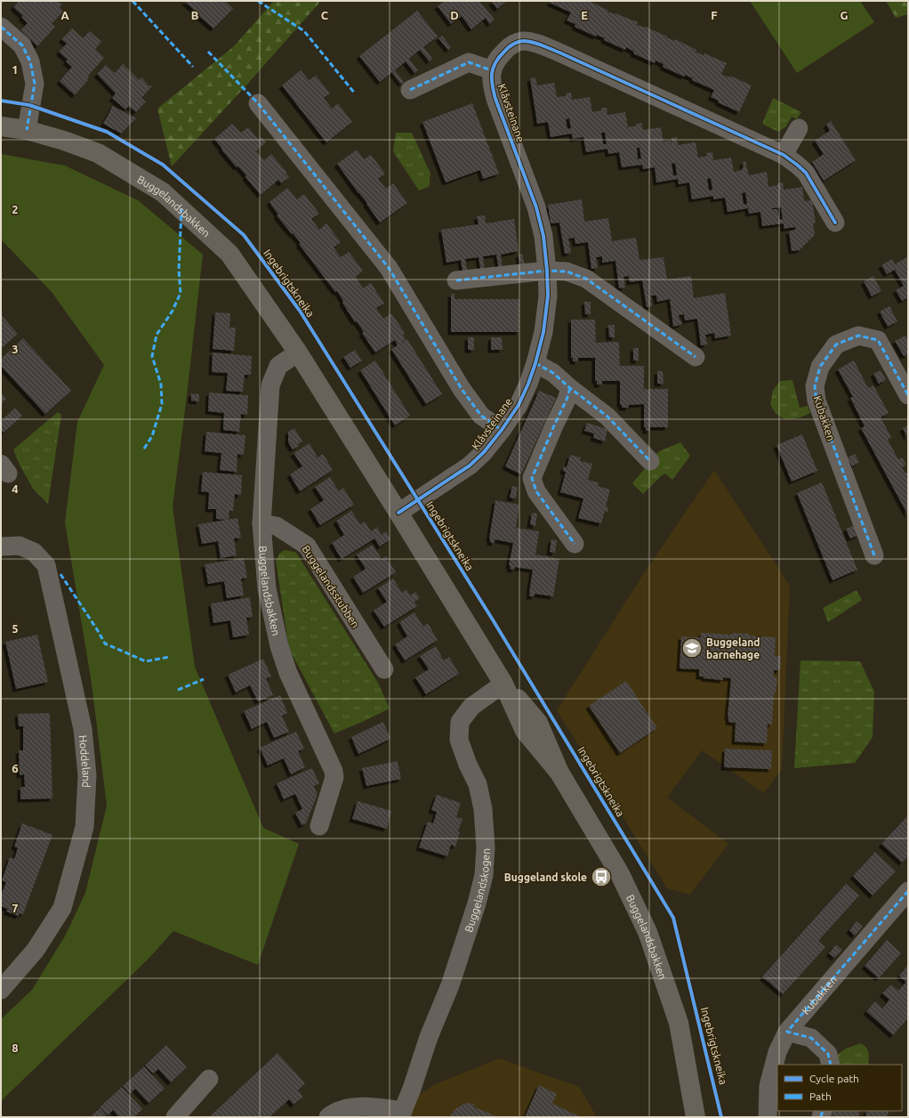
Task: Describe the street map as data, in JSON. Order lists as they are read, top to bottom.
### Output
{
  "streets": {
    "street": [
      "Klåvsteinane",
      "Buggelandsbakken",
      "Kubakken",
      "Buggelandsstubben",
      "Hoddeland",
      "Buggelandskogen"
    ],
    "cycle path": ["Ingebrigtskneika"]
  },
  "crossings": [
    ["Klåvsteinane", "Buggelandsbakken"],
    ["Buggelandsbakken", "Buggelandsstubben"],
    ["Buggelandsbakken", "Buggelandskogen"]
  ],
  "places": {
    "school or university": ["Buggeland barnehage"],
    "bus stop": ["Buggeland skole"]
  },
  "legend": ["Cycle path", "Path"],
  "grid": {
    "columns": [
      "A",
      "B",
      "C",
      "D",
      "E",
      "F",
      "G"
    ],
    "rows": [
      "1",
      "2",
      "3",
      "4",
      "5",
      "6",
      "7",
      "8"
    ]
  }
}
